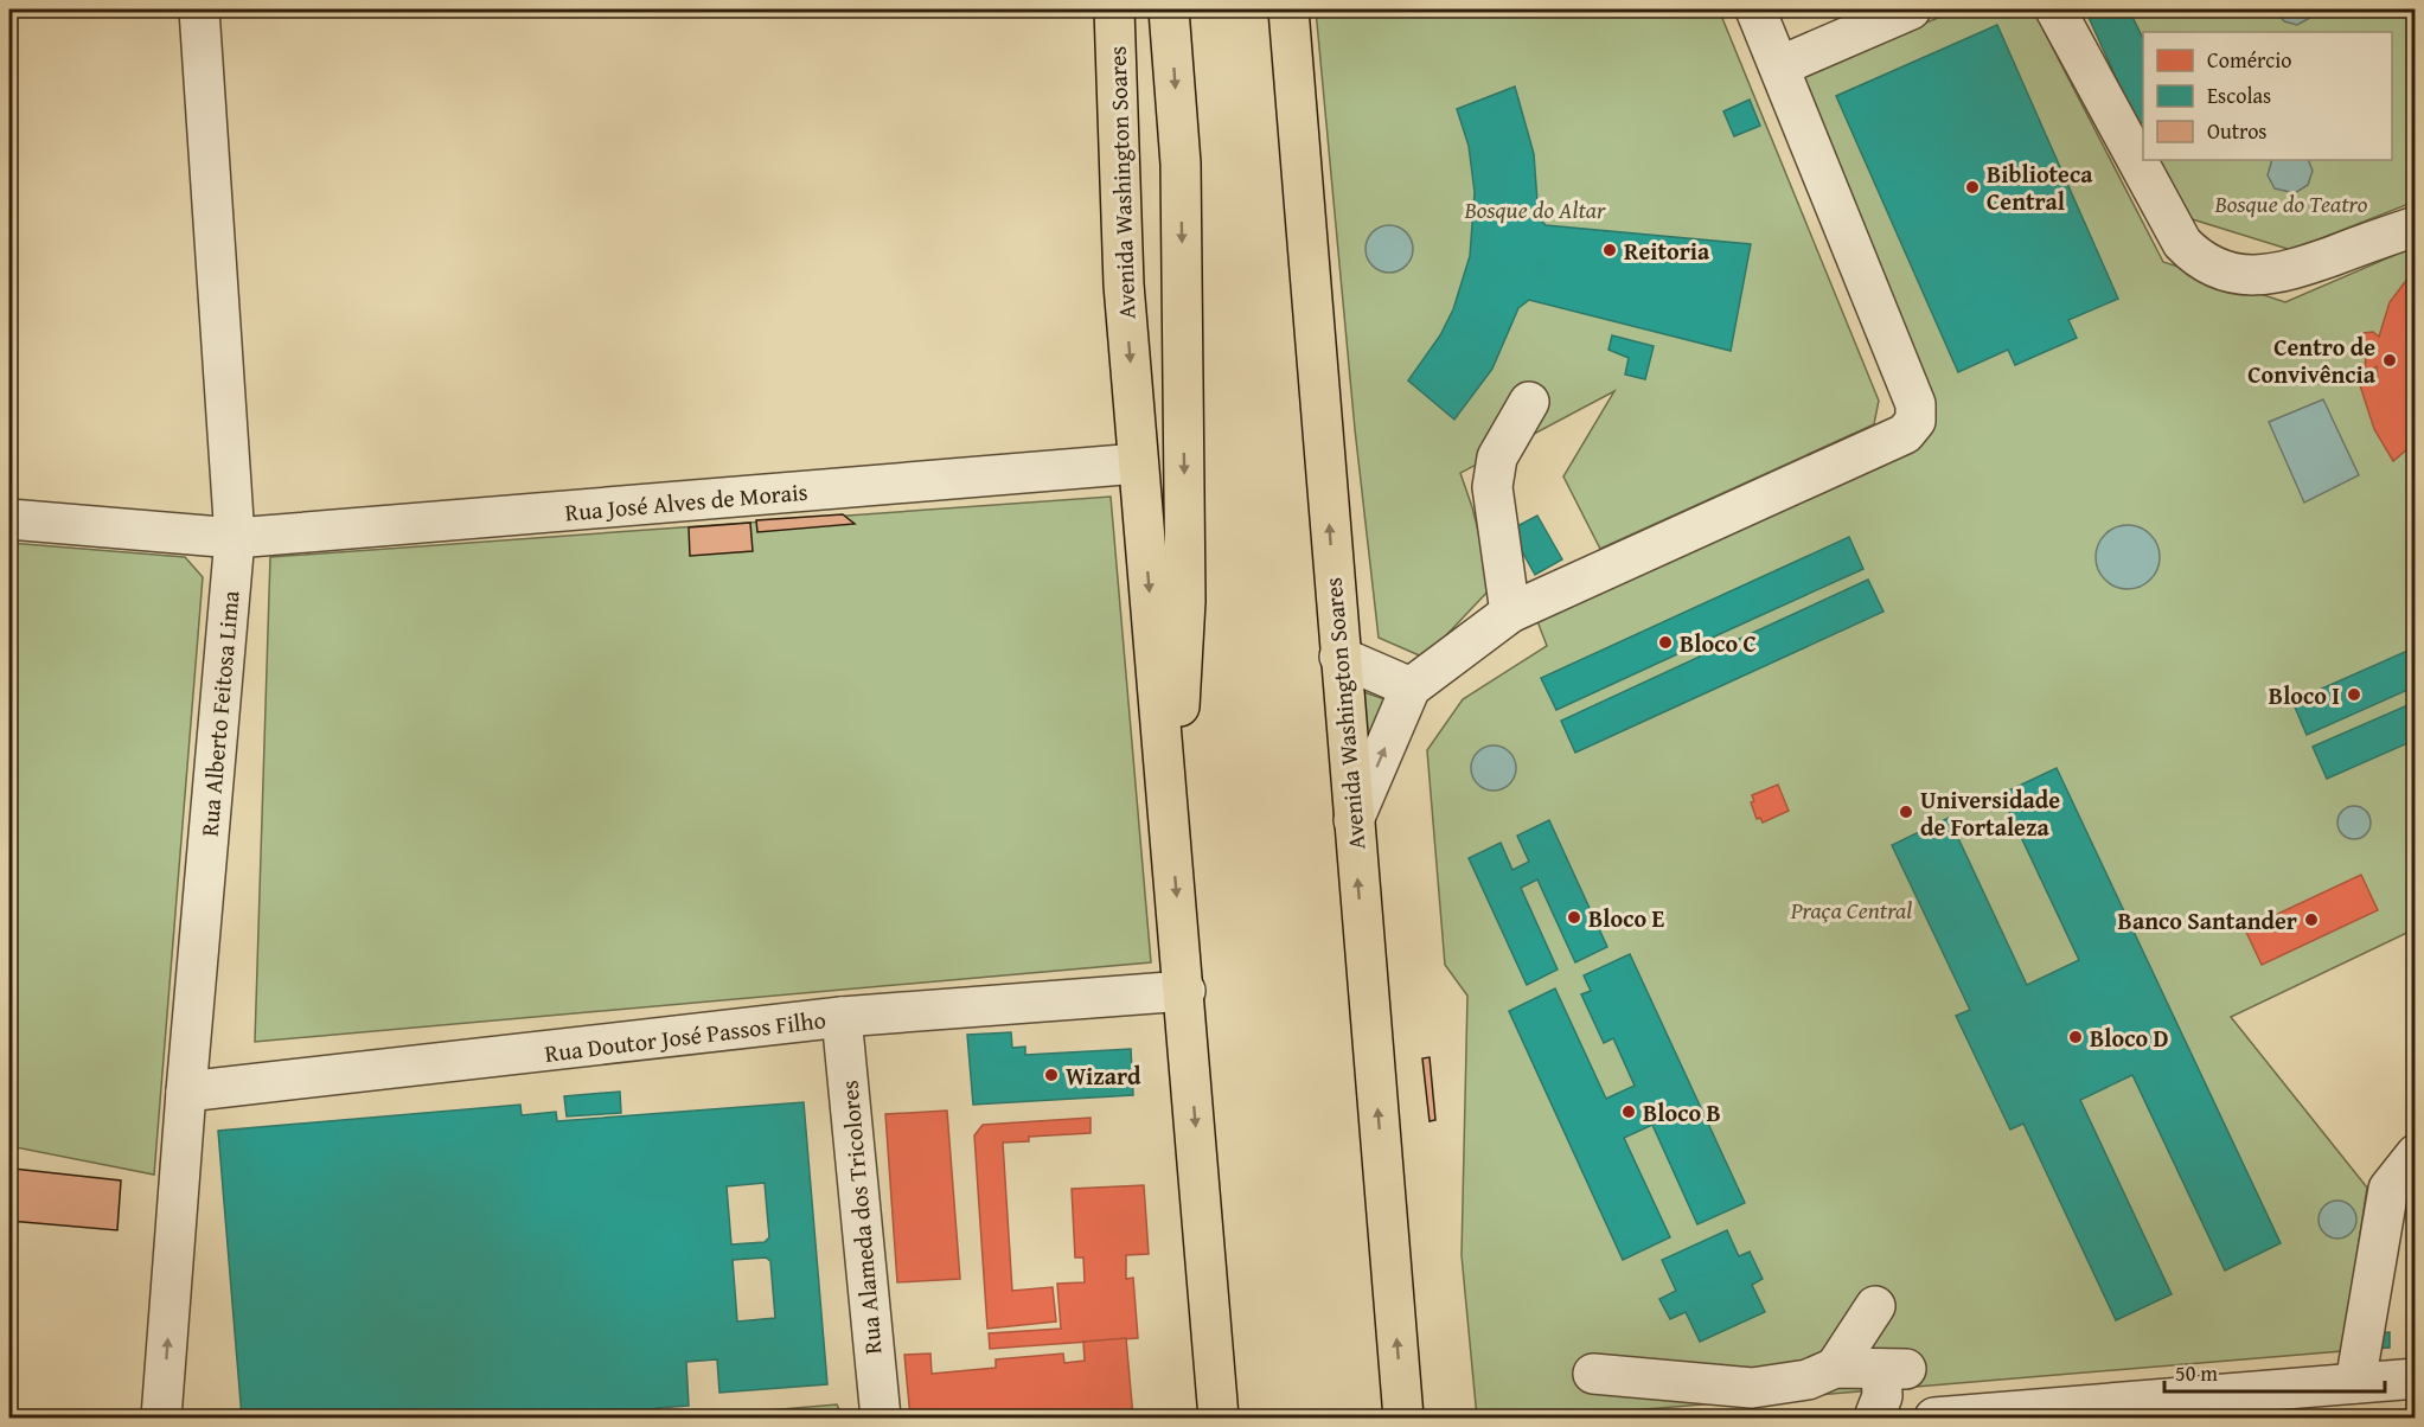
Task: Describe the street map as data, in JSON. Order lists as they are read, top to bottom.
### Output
{
  "streets": {
    "highway": ["Avenida Washington Soares"],
    "street": [
      "Rua José Alves de Morais",
      "Rua Alberto Feitosa Lima",
      "Rua Doutor José Passos Filho",
      "Rua Alameda dos Tricolores"
    ]
  },
  "crossings": [
    ["Avenida Washington Soares", "Rua José Alves de Morais"],
    ["Avenida Washington Soares", "Rua Doutor José Passos Filho"],
    ["Rua José Alves de Morais", "Rua Alberto Feitosa Lima"],
    ["Rua Alberto Feitosa Lima", "Rua Doutor José Passos Filho"],
    ["Rua Doutor José Passos Filho", "Rua Alameda dos Tricolores"]
  ],
  "parks": ["Bosque do Teatro", "Bosque do Altar", "Praça Central"],
  "places": [
    "Biblioteca Central",
    "Reitoria",
    "Centro de Convivência",
    "Bloco C",
    "Bloco I",
    "Universidade de Fortaleza",
    "Bloco E",
    "Banco Santander",
    "Bloco D",
    "Wizard",
    "Bloco B"
  ],
  "legend": ["Comércio", "Escolas", "Outros"],
  "scale_bar": "50 m"
}
